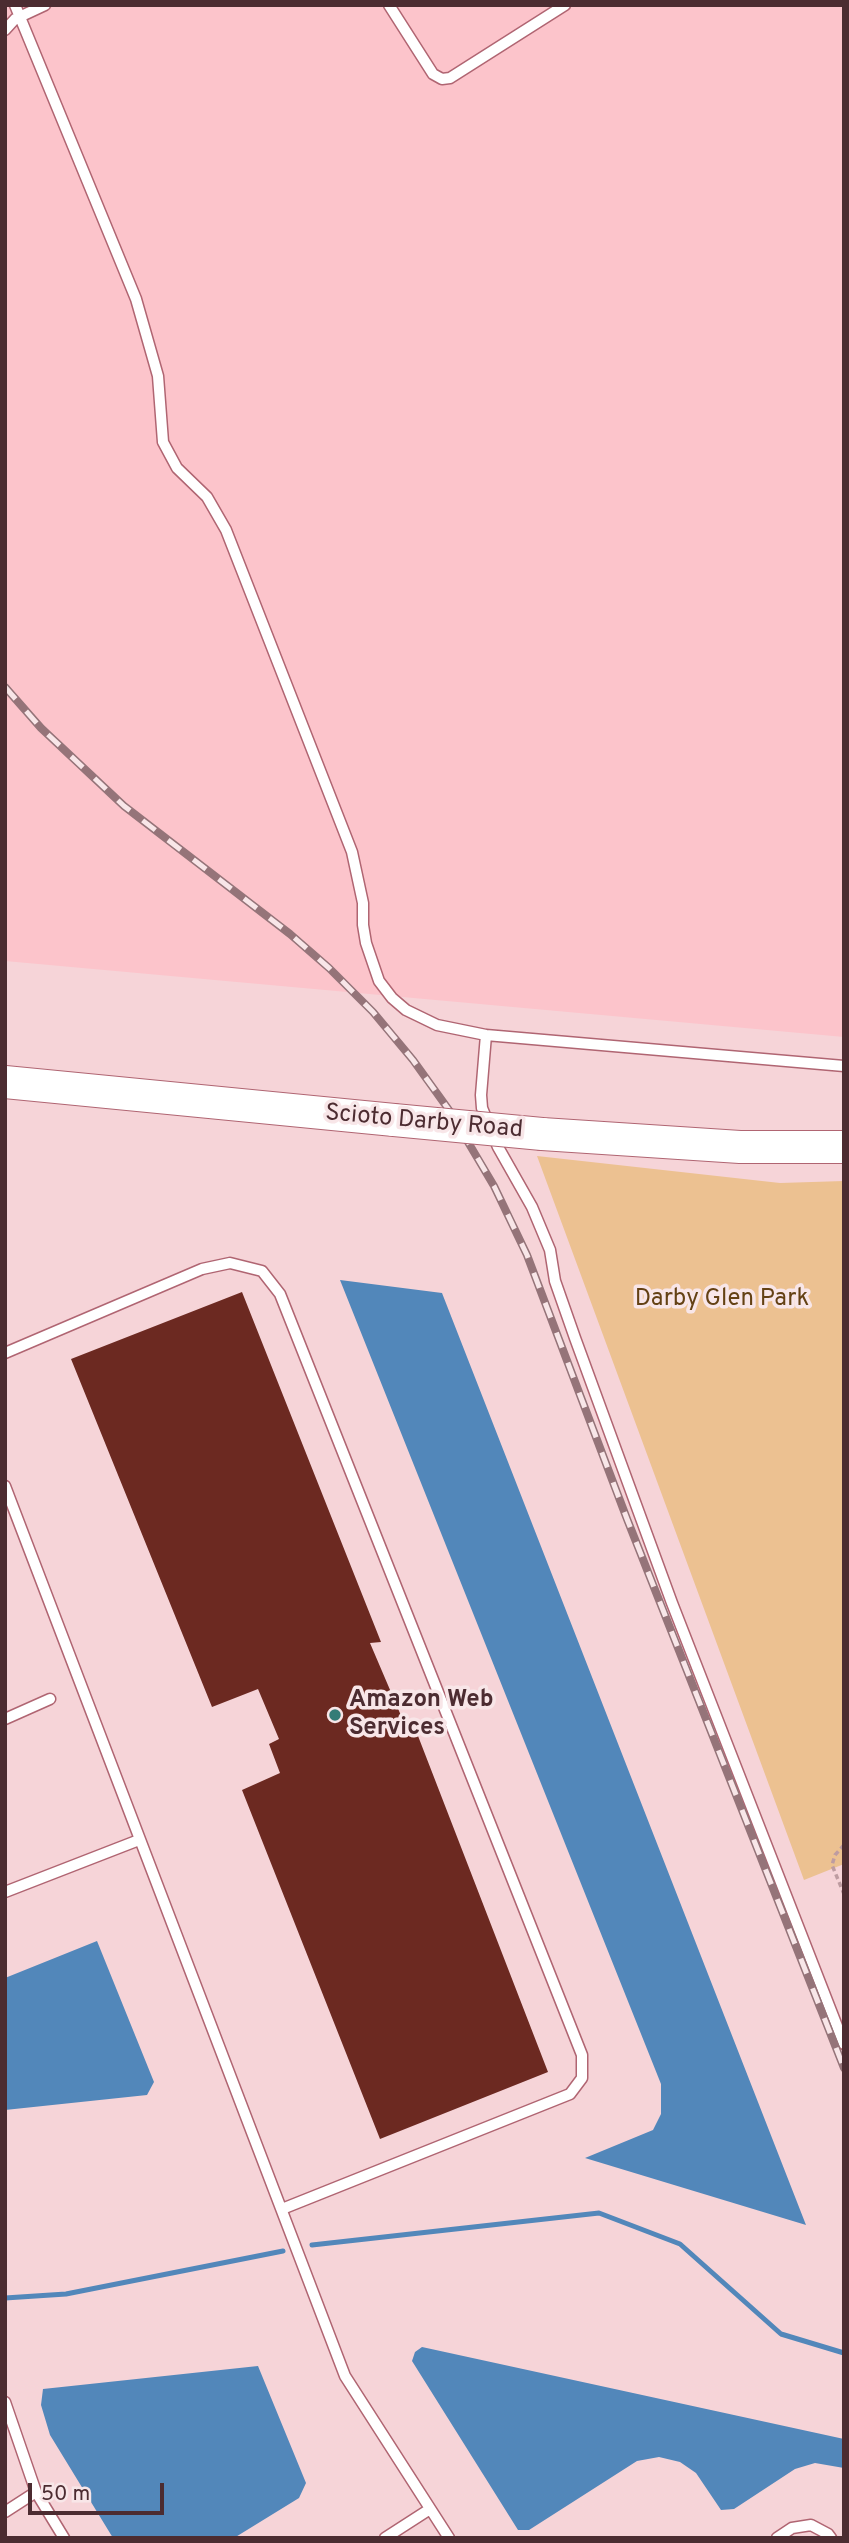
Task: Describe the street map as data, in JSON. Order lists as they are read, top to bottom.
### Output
{
  "streets": {
    "main road": ["Scioto Darby Road"]
  },
  "parks": ["Darby Glen Park"],
  "places": ["Amazon Web Services"],
  "scale_bar": "50 m"
}
